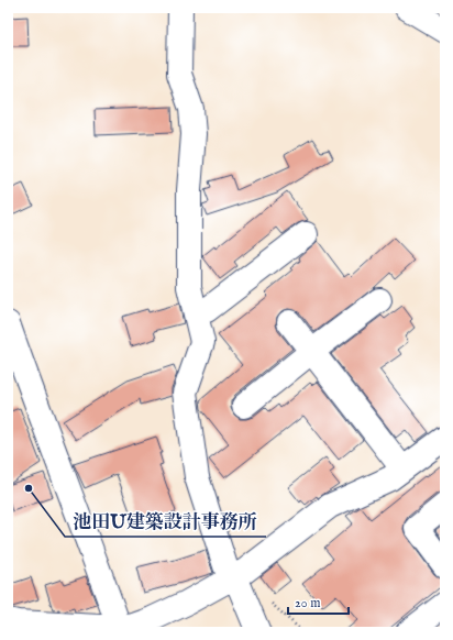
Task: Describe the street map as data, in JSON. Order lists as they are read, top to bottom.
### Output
{
  "places": ["池田U建築設計事務所"],
  "scale_bar": "20 m"
}
